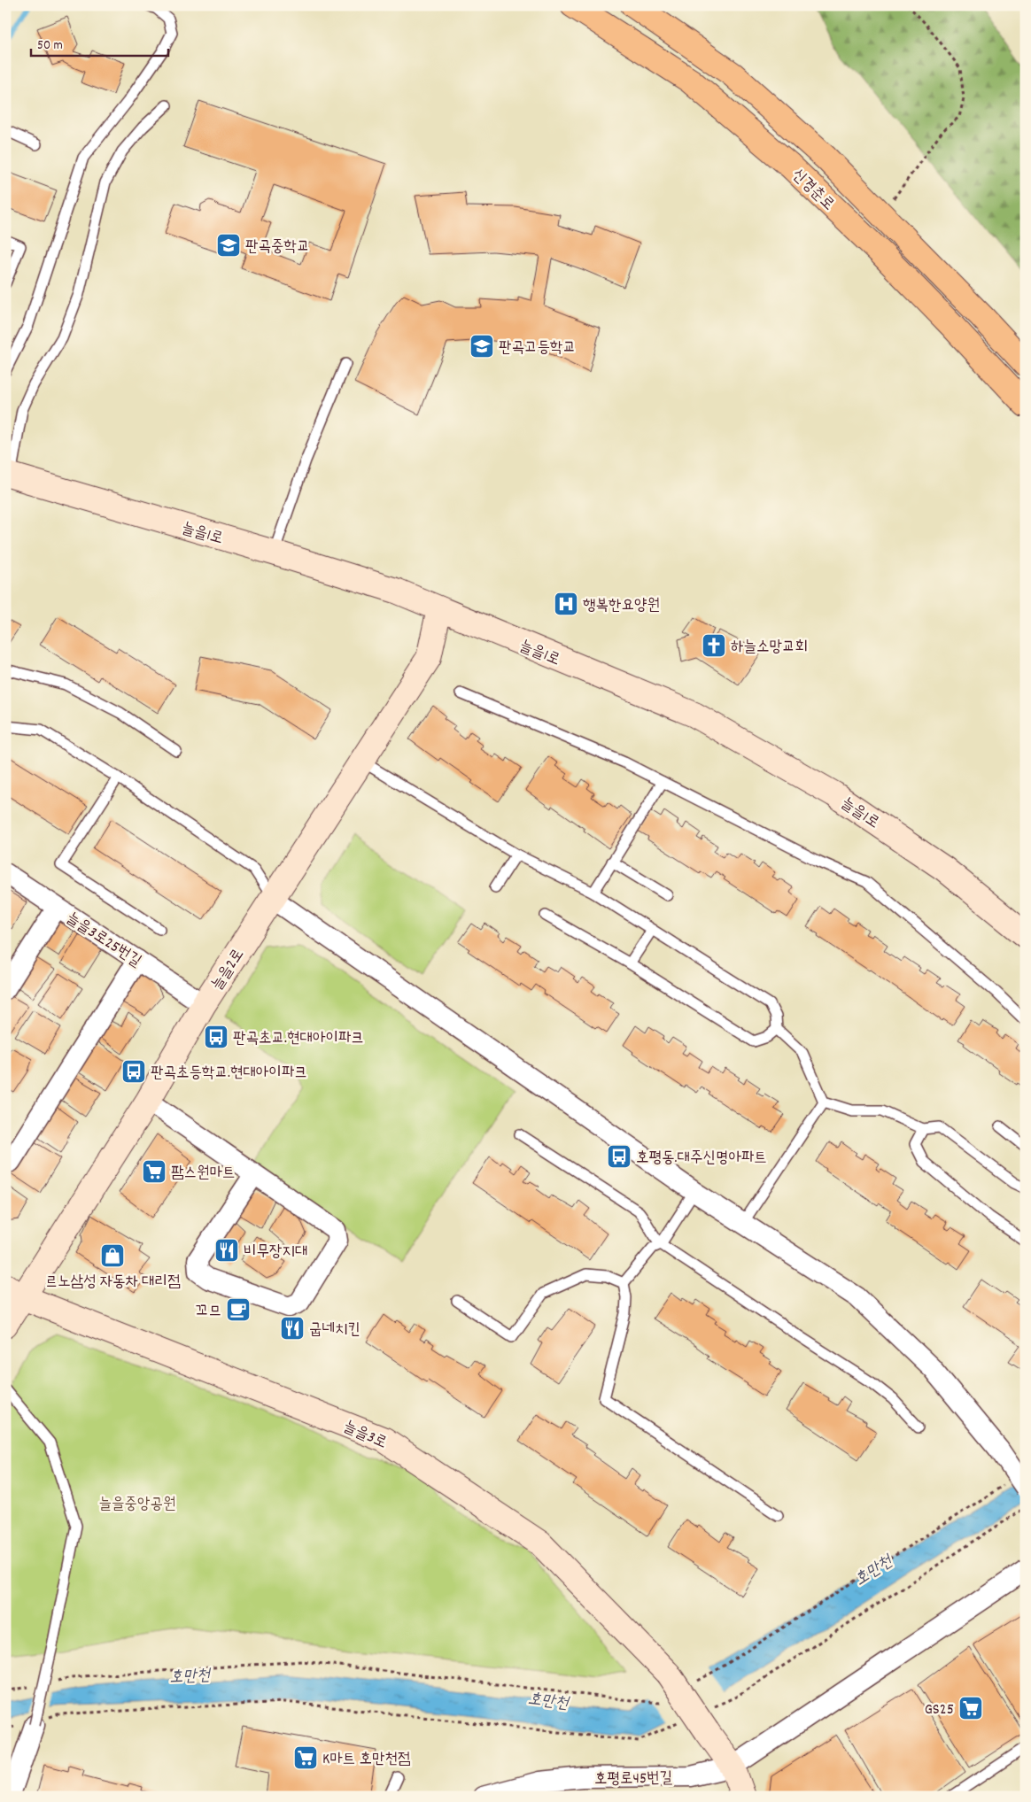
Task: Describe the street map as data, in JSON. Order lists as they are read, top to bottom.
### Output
{
  "streets": {
    "highway": ["신경춘로"],
    "street": [
      "늘을1로",
      "늘을3로25번길",
      "늘을2로",
      "늘을3로",
      "호평로45번길"
    ]
  },
  "crossings": [
    ["늘을1로", "늘을2로"],
    ["늘을3로25번길", "늘을2로"],
    ["늘을2로", "늘을3로"],
    ["늘을3로", "호평로45번길"]
  ],
  "water": ["호만천"],
  "parks": ["늘을중앙공원"],
  "places": {
    "school or university": ["판곡중학교", "판곡고등학교"],
    "hospital": ["행복한요양원"],
    "church": ["하늘소망교회"],
    "bus stop": ["판곡초교.현대아이파크", "판곡초등학교.현대아이파크", "호평동.대주신명아파트"],
    "supermarket": ["팜스원마트", "GS25", "K마트 호만천점"],
    "restaurant": ["비무장지대", "굽네치킨"],
    "shop": ["르노삼성 자동차 대리점"],
    "cafe": ["꼬므"]
  },
  "scale_bar": "50 m"
}
